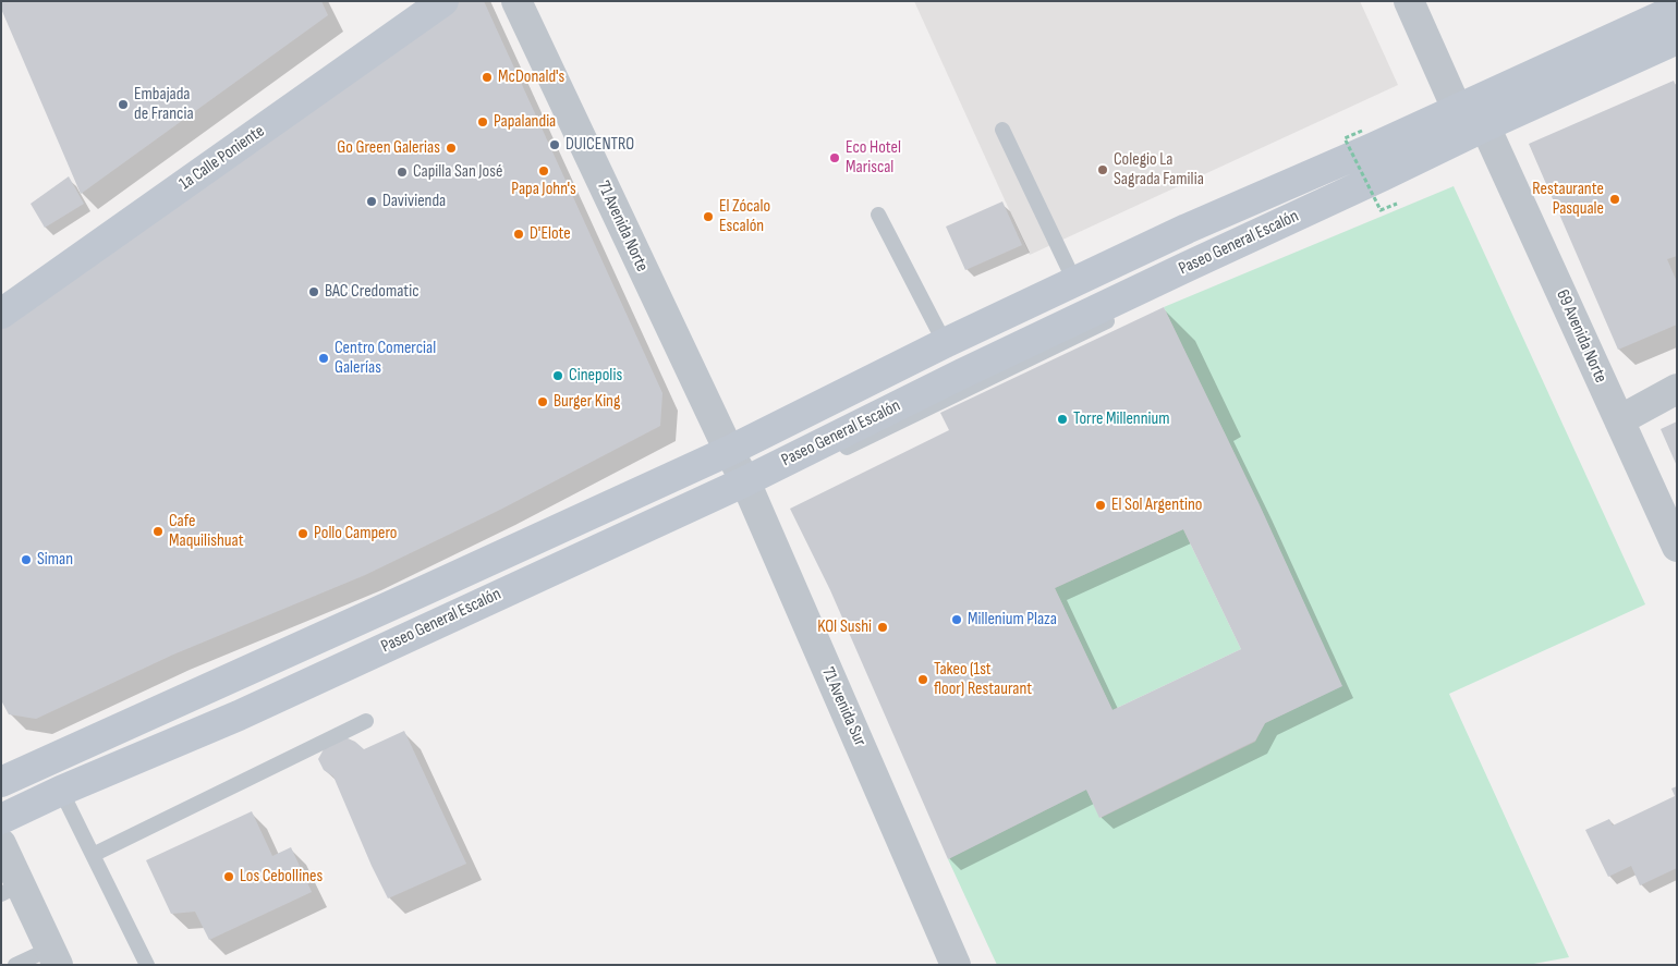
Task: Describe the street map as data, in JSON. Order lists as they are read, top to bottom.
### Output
{
  "streets": {
    "main road": ["1a Calle Poniente", "Paseo General Escalón"],
    "street": ["71 Avenida Norte", "69 Avenida Norte", "71 Avenida Sur"]
  },
  "crossings": [
    ["71 Avenida Norte", "Paseo General Escalón"],
    ["71 Avenida Norte", "71 Avenida Sur"],
    ["Paseo General Escalón", "69 Avenida Norte"],
    ["Paseo General Escalón", "71 Avenida Sur"]
  ],
  "places": [
    "McDonald's",
    "Embajada de Francia",
    "Papalandia",
    "DUICENTRO",
    "Go Green Galerias",
    "Eco Hotel Mariscal",
    "Colegio La Sagrada Familia",
    "Papa John's",
    "Capilla San José",
    "Restaurante Pasquale",
    "Davivienda",
    "El Zócalo Escalón",
    "D'Elote",
    "BAC Credomatic",
    "Centro Comercial Galerías",
    "Cinepolis",
    "Burger King",
    "Torre Millennium",
    "El Sol Argentino",
    "Cafe Maquilishuat",
    "Pollo Campero",
    "Siman",
    "Millenium Plaza",
    "KOI Sushi",
    "Takeo (1st floor) Restaurant",
    "Los Cebollines"
  ]
}
